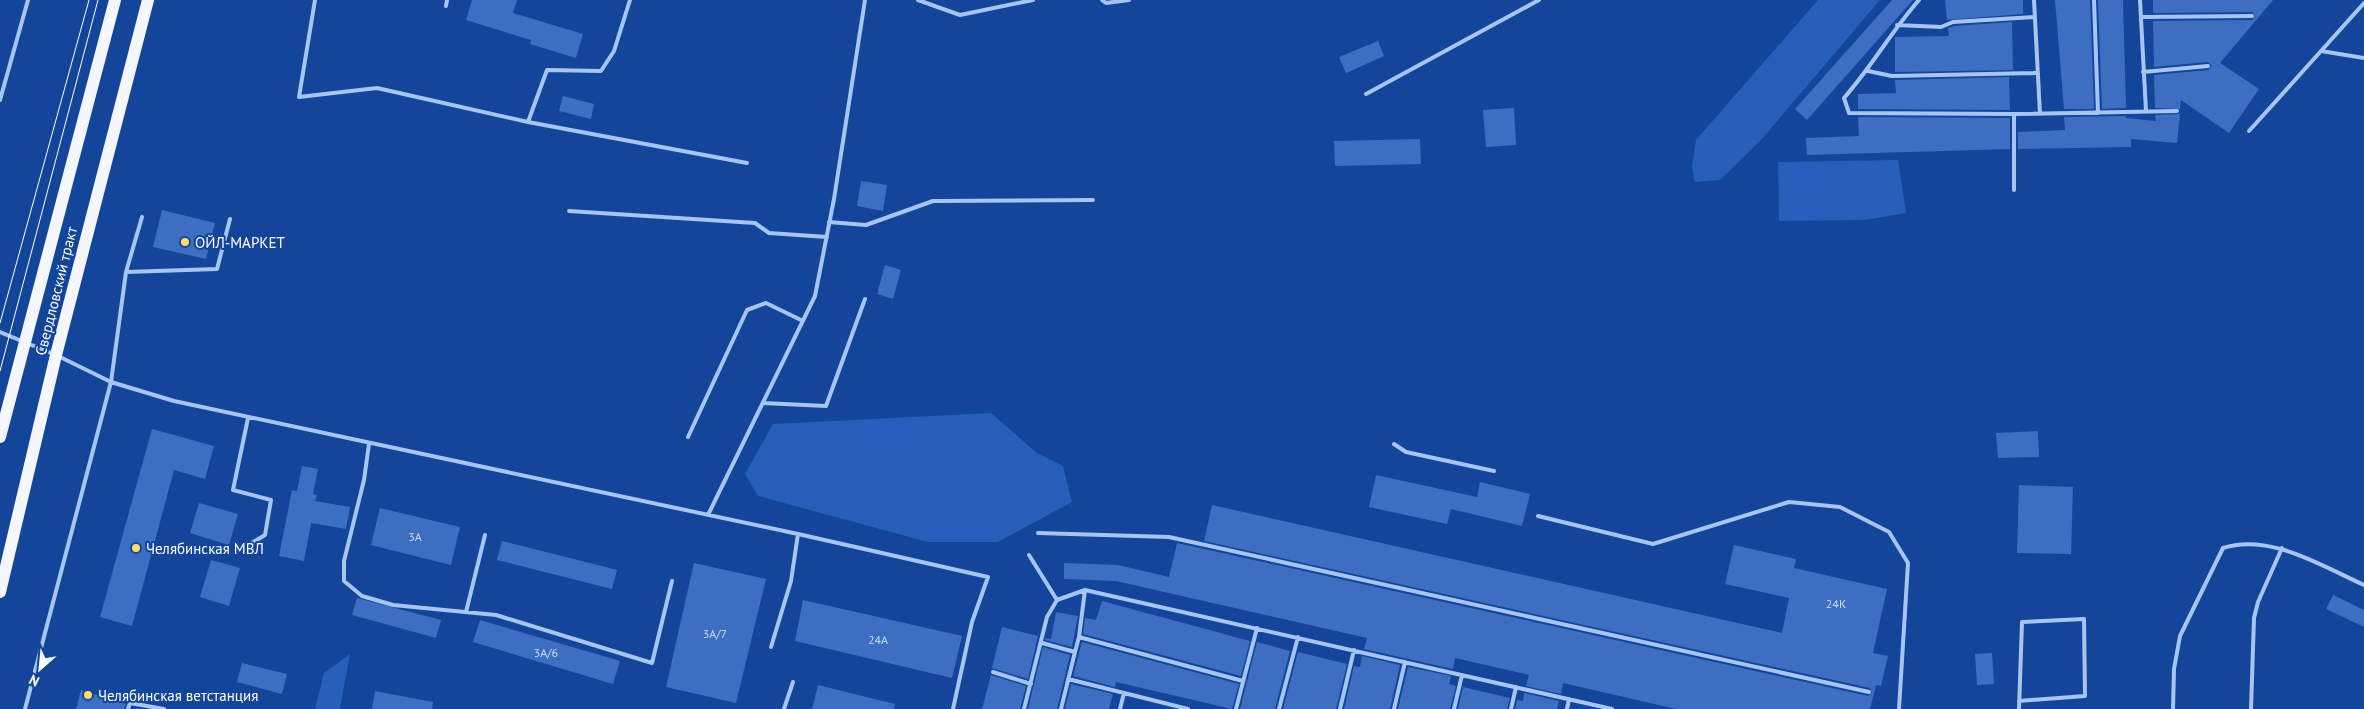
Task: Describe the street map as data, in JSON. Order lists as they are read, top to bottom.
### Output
{
  "streets": {
    "main road": ["Свердловский тракт"]
  },
  "places": ["ОЙЛ-МАРКЕТ", "Челябинская МВЛ", "Челябинская ветстанция"],
  "house_numbers": [
    "3А",
    "24К",
    "3А/7",
    "24А",
    "3А/6"
  ],
  "north": "bottom left"
}
